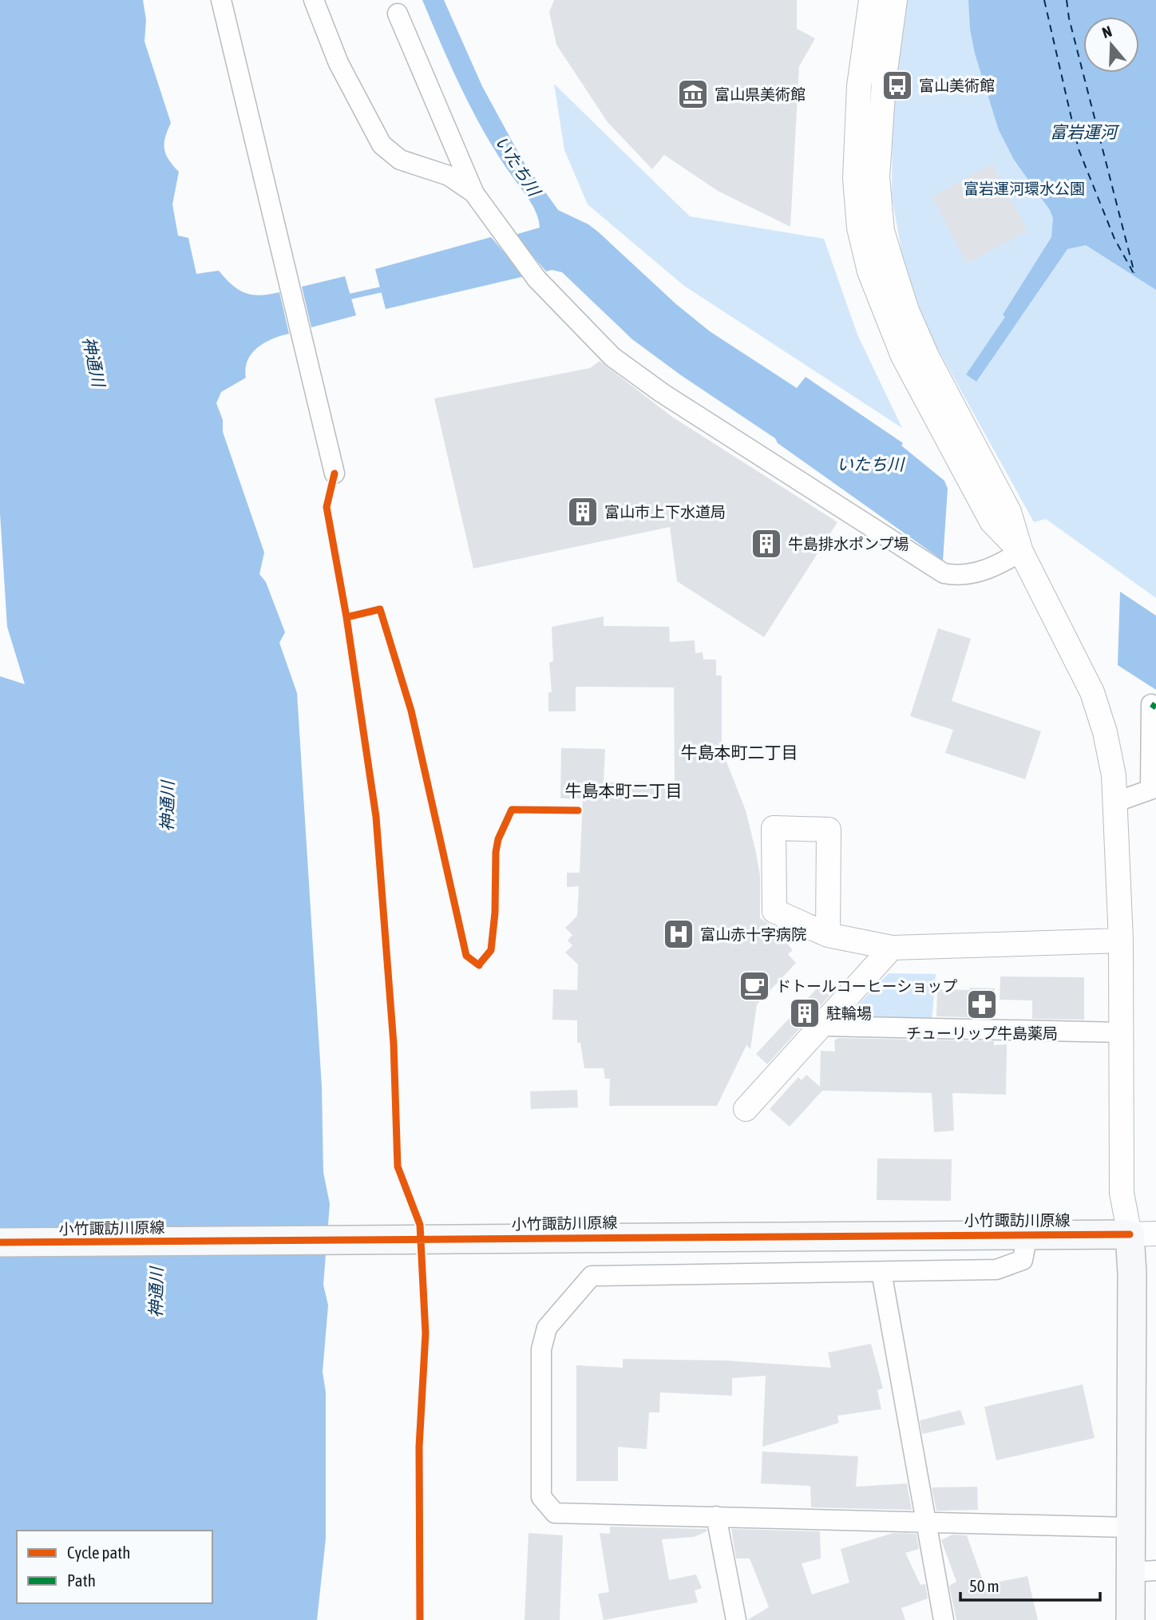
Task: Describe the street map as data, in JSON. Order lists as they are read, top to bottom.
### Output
{
  "streets": {
    "main road": ["小竹諏訪川原線"]
  },
  "districts": ["牛島本町二丁目", "牛島本町二丁目"],
  "water": ["富岩運河", "いたち川", "神通川"],
  "parks": ["富岩運河環水公園"],
  "places": {
    "bus stop": ["富山美術館"],
    "museum": ["富山県美術館"],
    "building": ["富山市上下水道局", "牛島排水ポンプ場", "駐輪場"],
    "hospital": ["富山赤十字病院"],
    "cafe": ["ドトールコーヒーショップ"],
    "pharmacy": ["チューリップ牛島薬局"]
  },
  "legend": ["Cycle path", "Path"],
  "scale_bar": "50 m",
  "north": "top"
}
